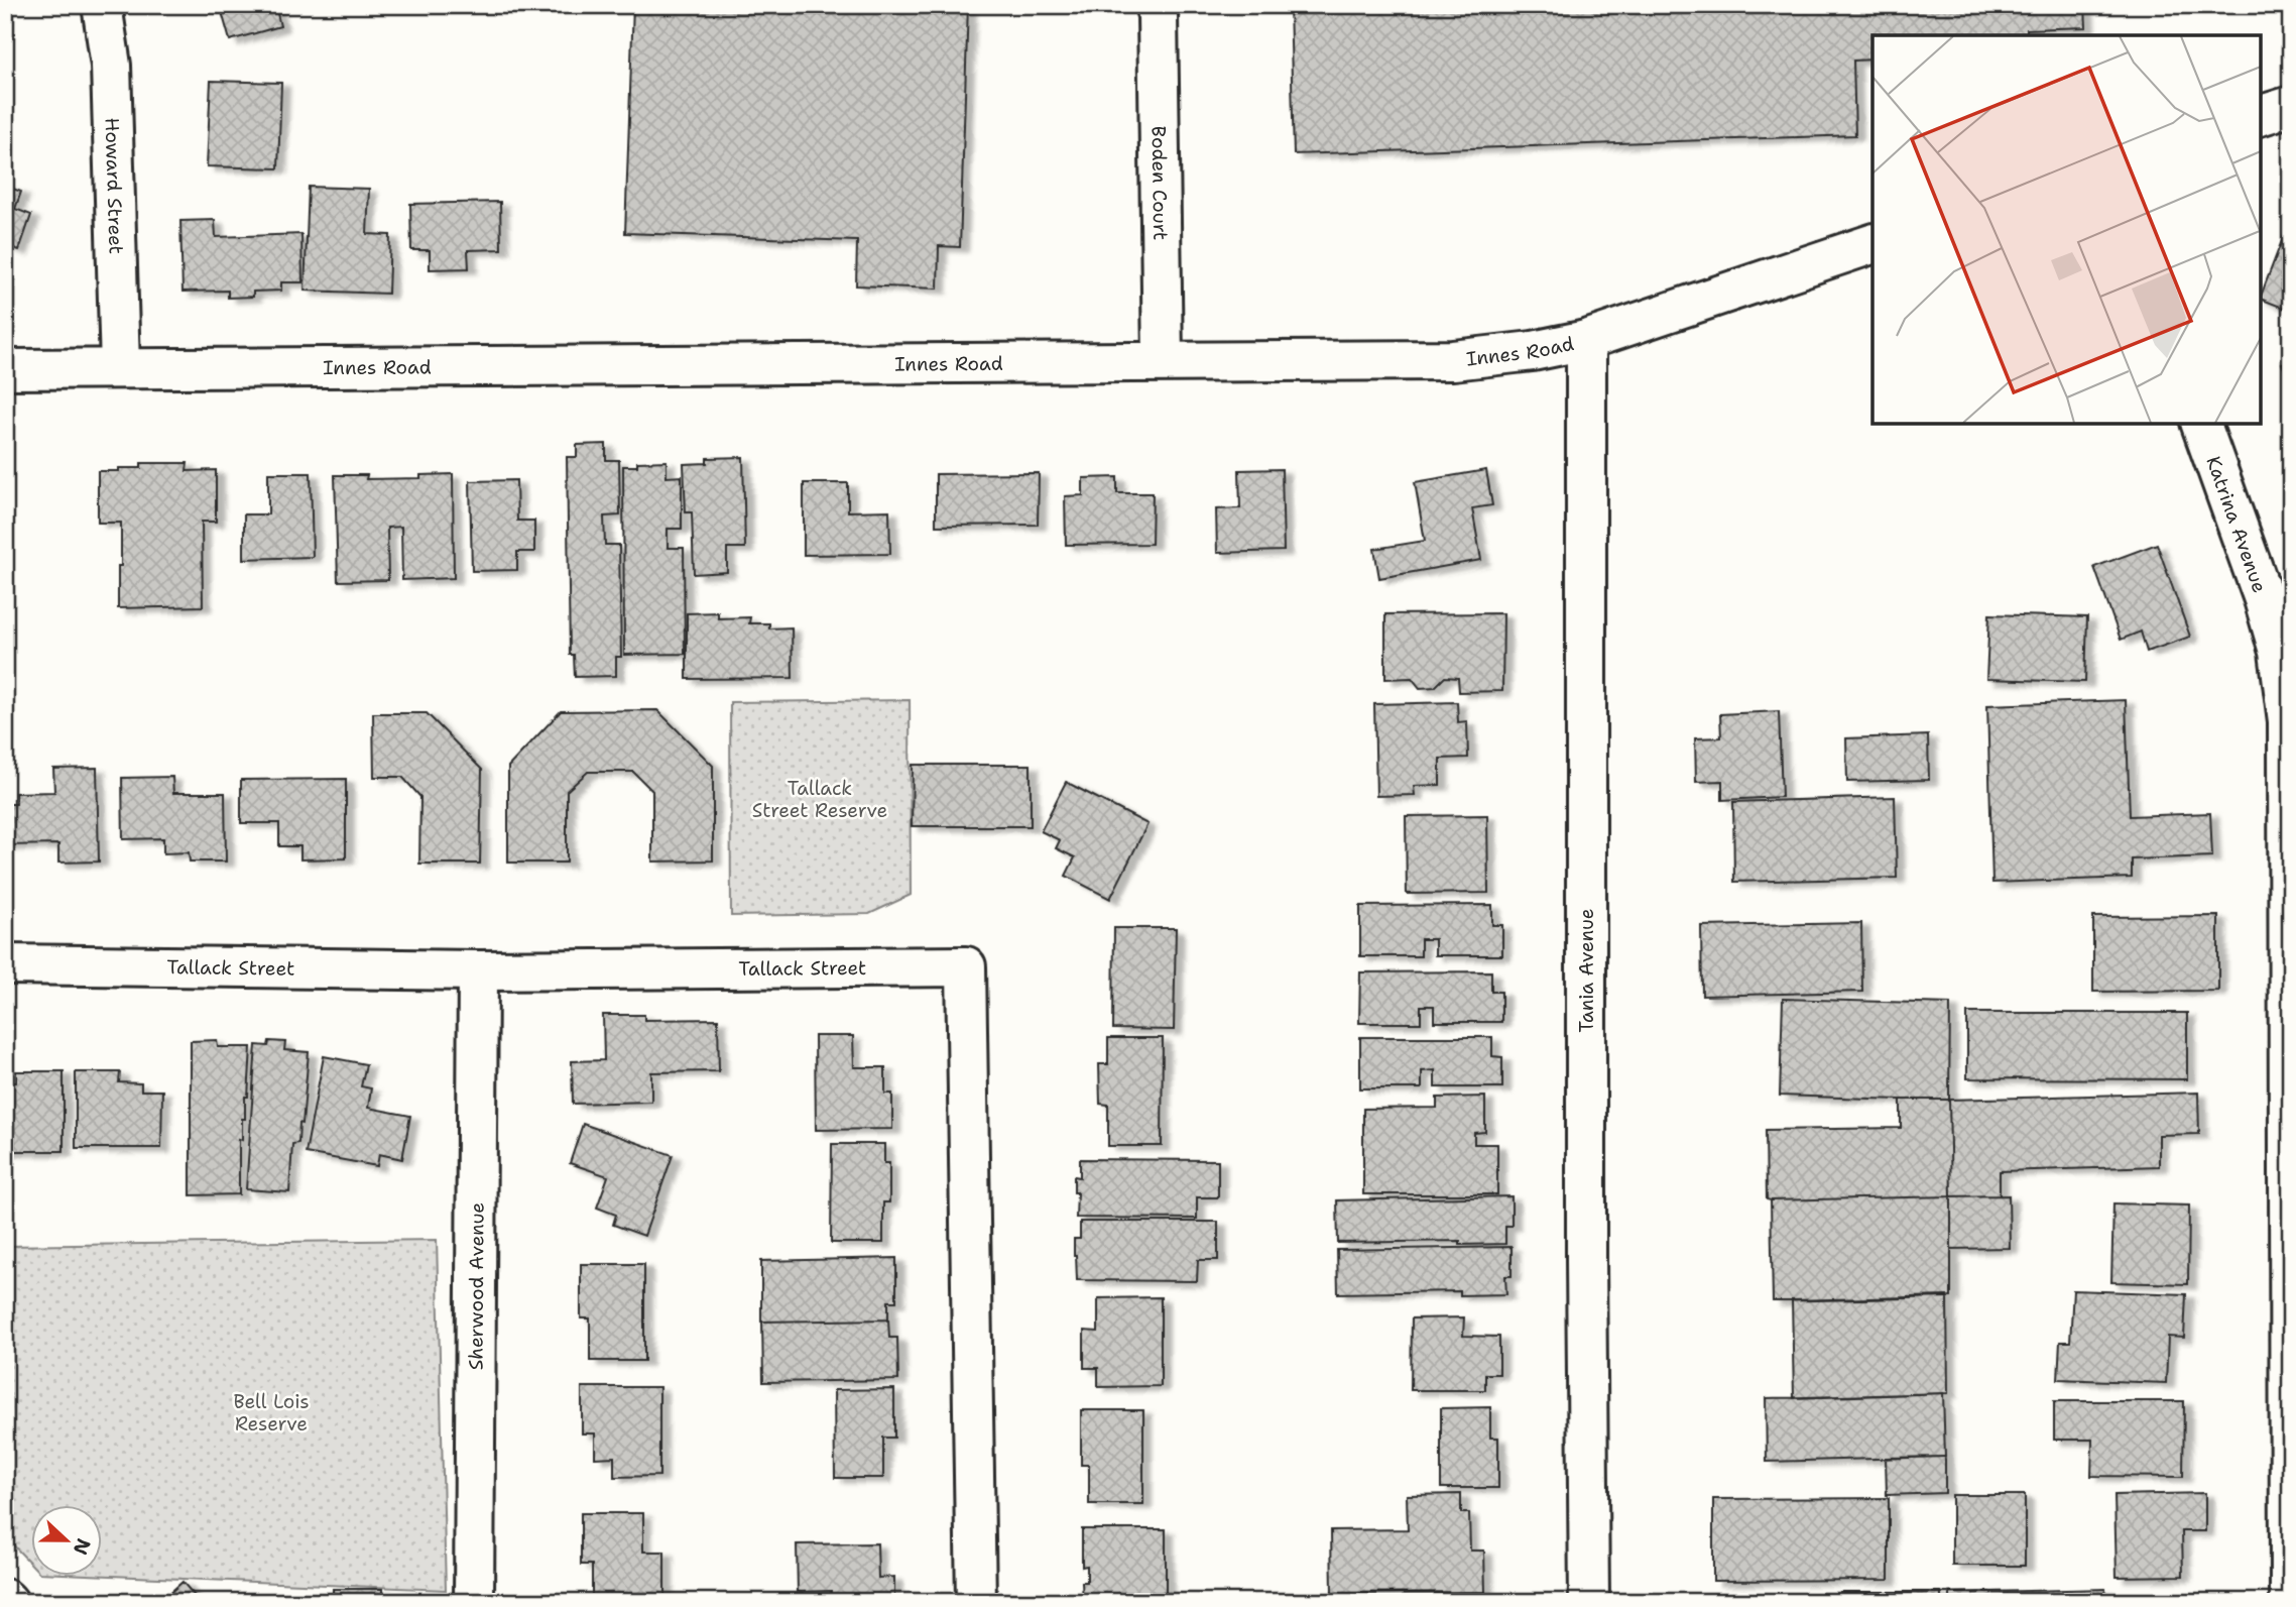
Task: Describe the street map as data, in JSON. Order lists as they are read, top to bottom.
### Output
{
  "streets": {
    "street": [
      "Boden Court",
      "Howard Street",
      "Innes Road",
      "Katrina Avenue",
      "Tallack Street",
      "Tania Avenue",
      "Sherwood Avenue"
    ]
  },
  "crossings": [
    ["Boden Court", "Innes Road"],
    ["Howard Street", "Innes Road"],
    ["Innes Road", "Tania Avenue"],
    ["Tallack Street", "Sherwood Avenue"]
  ],
  "parks": ["Tallack Street Reserve", "Bell Lois Reserve"],
  "north": "right"
}
